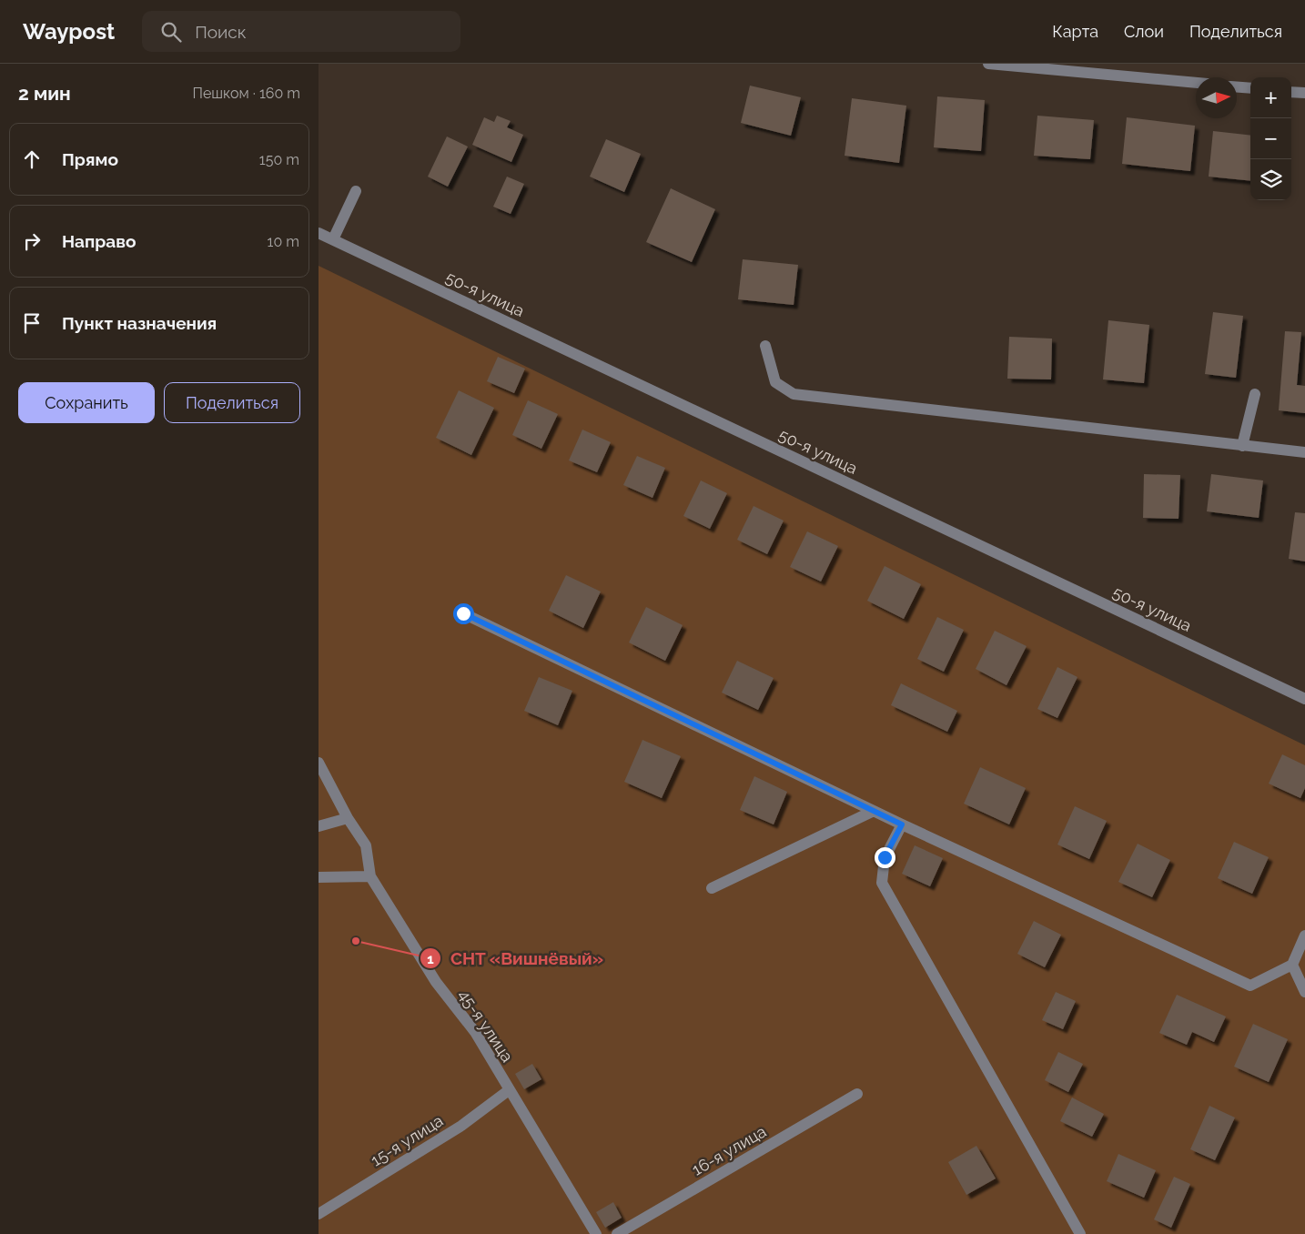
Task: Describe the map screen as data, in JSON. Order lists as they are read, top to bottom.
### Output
{
  "streets": {
    "street": [
      "50-я улица",
      "45-я улица",
      "15-я улица",
      "16-я улица"
    ]
  },
  "crossings": [
    ["45-я улица", "15-я улица"]
  ],
  "places": ["СНТ «Вишнёвый»"],
  "north": "right",
  "page": {
    "header": "Waypost",
    "search": "Поиск",
    "nav": ["Карта", "Слои", "Поделиться"],
    "heading": ["2 мин", "Пешком · 160 m"],
    "map_buttons": ["+", "−"],
    "list": [
      ["Прямо", "150 m"],
      ["Направо", "10 m"],
      "Пункт назначения"
    ],
    "buttons": ["Сохранить", "Поделиться"]
  }
}
